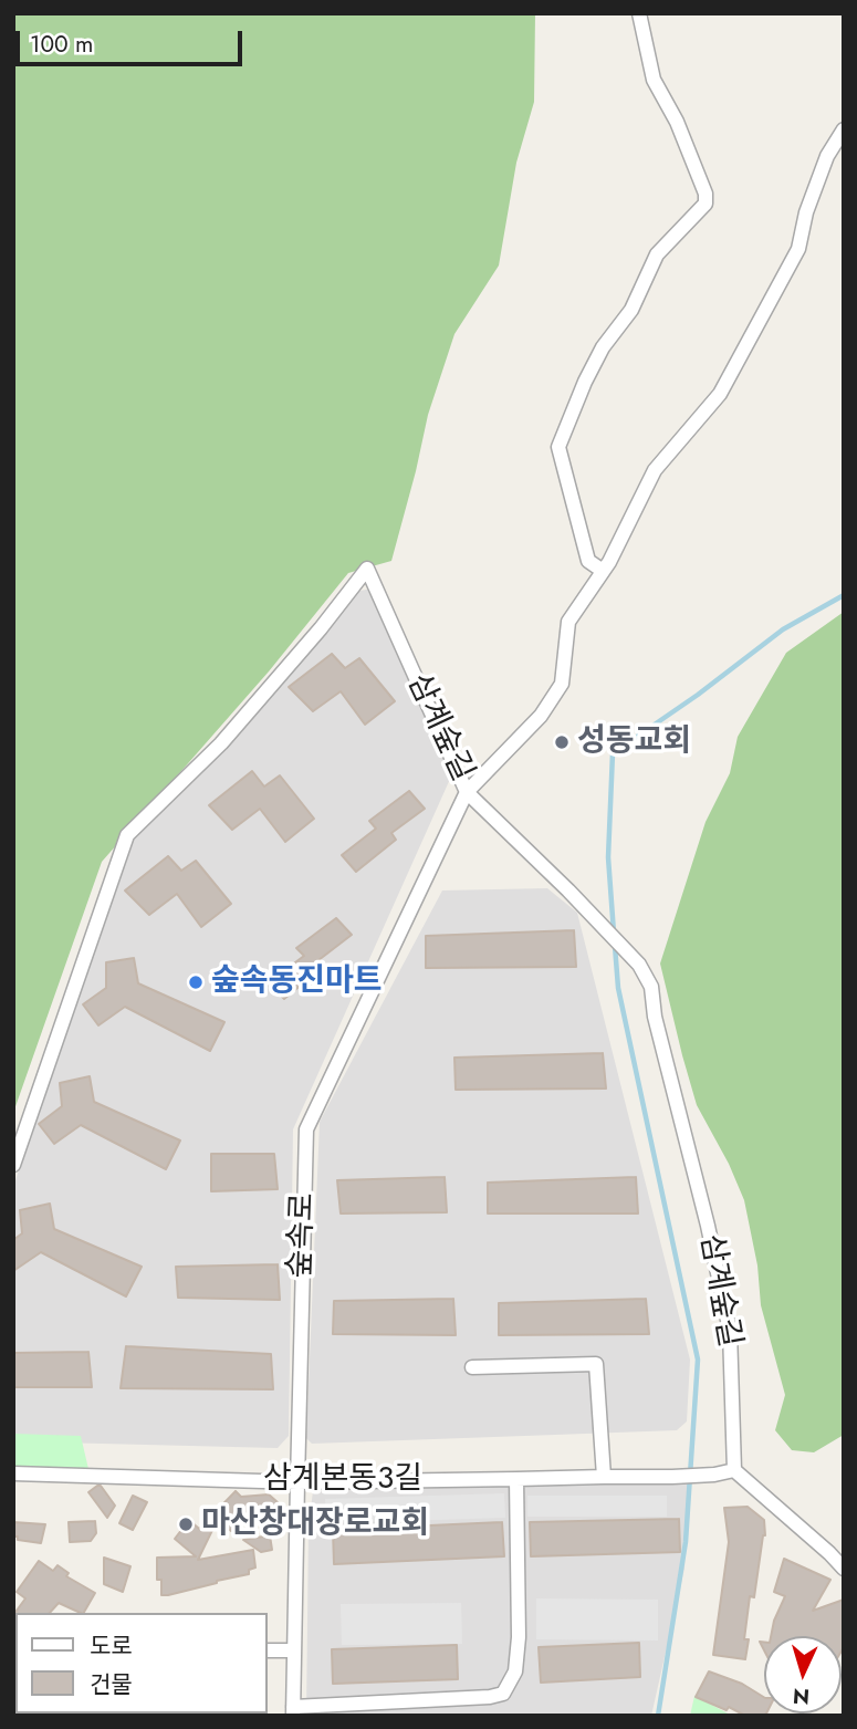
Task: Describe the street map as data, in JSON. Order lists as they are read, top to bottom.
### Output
{
  "streets": {
    "street": ["삼계숲길", "숲속로", "삼계본동3길"]
  },
  "crossings": [
    ["삼계숲길", "숲속로"],
    ["삼계숲길", "삼계본동3길"],
    ["숲속로", "삼계본동3길"]
  ],
  "places": ["성동교회", "숲속동진마트", "마산창대장로교회"],
  "legend": ["도로", "건물"],
  "scale_bar": "100 m",
  "north": "bottom"
}
